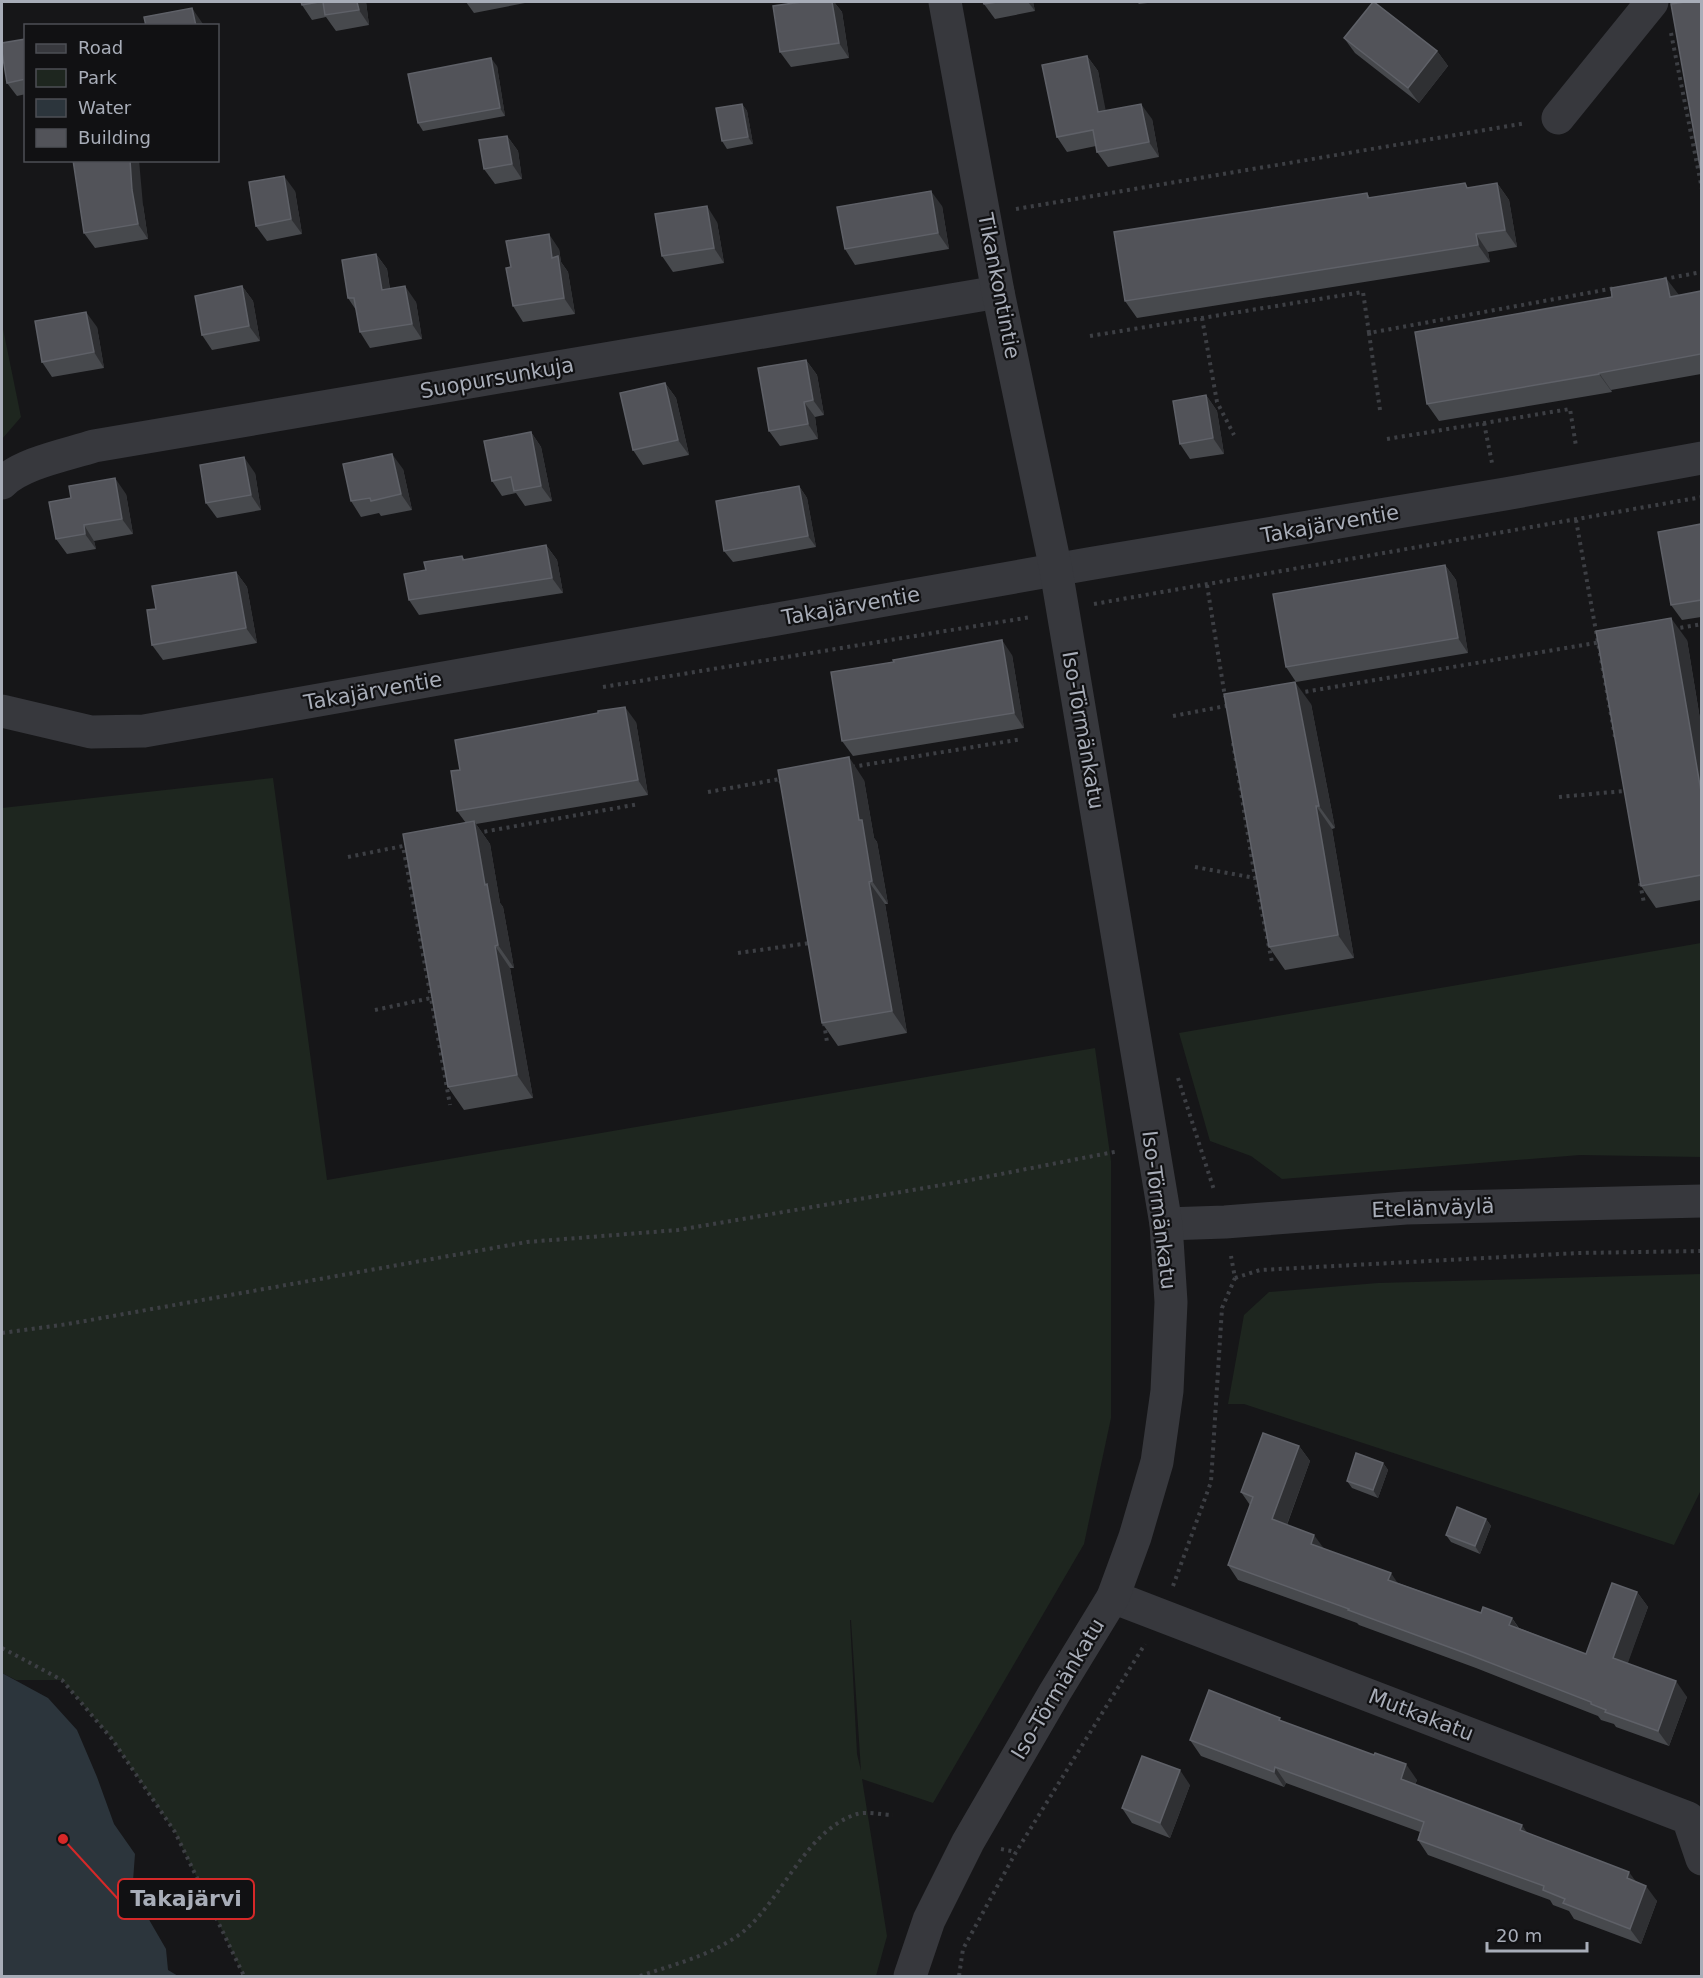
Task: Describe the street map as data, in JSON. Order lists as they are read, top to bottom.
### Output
{
  "streets": {
    "street": [
      "Tikankontintie",
      "Suopursunkuja",
      "Takajärventie",
      "Iso-Törmänkatu",
      "Etelänväylä",
      "Mutkakatu"
    ]
  },
  "crossings": [
    ["Tikankontintie", "Suopursunkuja"],
    ["Tikankontintie", "Takajärventie"],
    ["Tikankontintie", "Iso-Törmänkatu"],
    ["Takajärventie", "Iso-Törmänkatu"],
    ["Iso-Törmänkatu", "Etelänväylä"],
    ["Iso-Törmänkatu", "Mutkakatu"]
  ],
  "places": ["Takajärvi"],
  "legend": [
    "Road",
    "Park",
    "Water",
    "Building"
  ],
  "scale_bar": "20 m"
}
